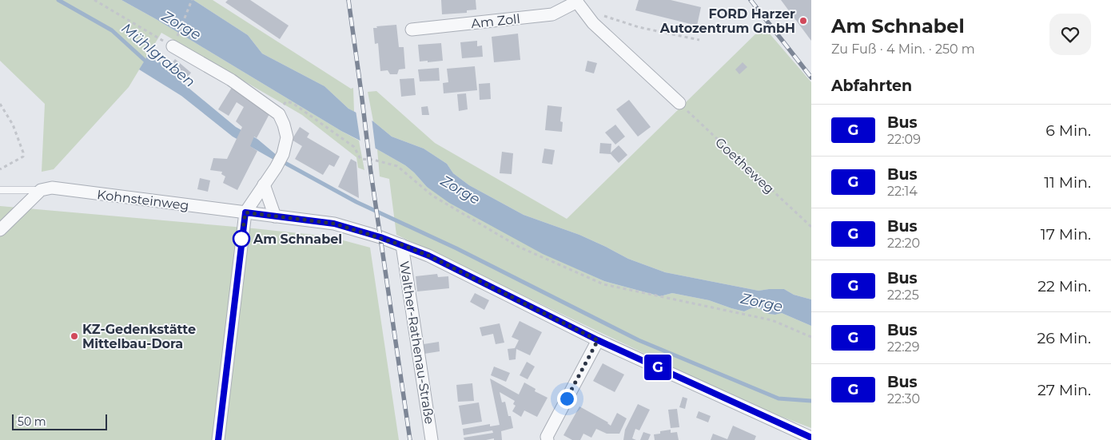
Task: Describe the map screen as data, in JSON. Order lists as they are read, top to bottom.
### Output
{
  "streets": {
    "street": ["Am Zoll", "Kohnsteinweg", "Walther-Rathenau-Straße"],
    "path": ["Goetheweg"]
  },
  "crossings": [
    ["Kohnsteinweg", "Walther-Rathenau-Straße"]
  ],
  "water": ["Zorge", "Mühlgraben"],
  "places": ["FORD Harzer Autozentrum GmbH", "Am Schnabel", "KZ-Gedenkstätte Mittelbau-Dora"],
  "lines": ["bus line G"],
  "scale_bar": "50 m",
  "page": {
    "on_map": "G",
    "heading": [
      ["Am Schnabel", "Zu Fuß · 4 Min. · 250 m"],
      "Abfahrten"
    ],
    "list": [
      {
        "mark": "G",
        "name": "Bus",
        "note": "22:09",
        "value": "6 Min."
      },
      {
        "mark": "G",
        "name": "Bus",
        "note": "22:14",
        "value": "11 Min."
      },
      {
        "mark": "G",
        "name": "Bus",
        "note": "22:20",
        "value": "17 Min."
      },
      {
        "mark": "G",
        "name": "Bus",
        "note": "22:25",
        "value": "22 Min."
      },
      {
        "mark": "G",
        "name": "Bus",
        "note": "22:29",
        "value": "26 Min."
      },
      {
        "mark": "G",
        "name": "Bus",
        "note": "22:30",
        "value": "27 Min."
      }
    ],
    "scale": "50 m"
  }
}
